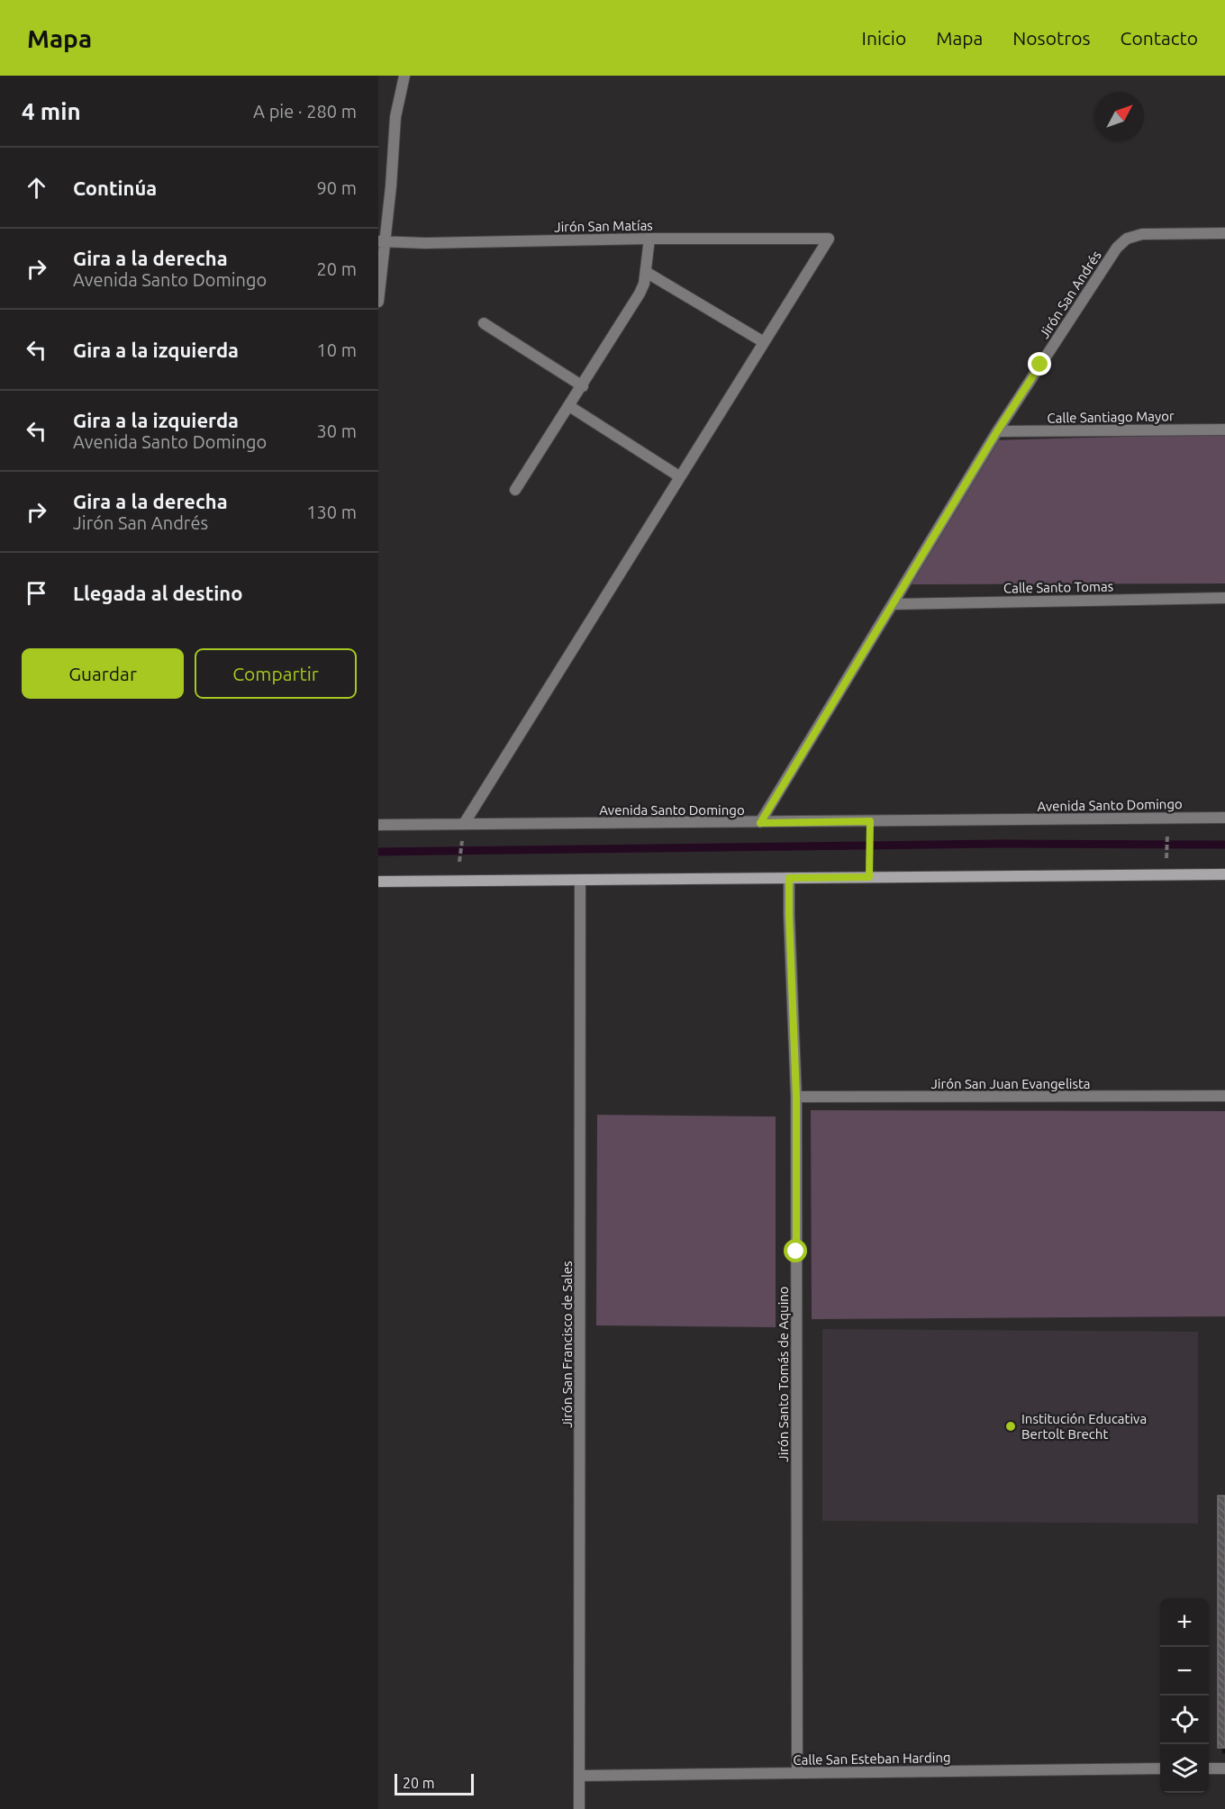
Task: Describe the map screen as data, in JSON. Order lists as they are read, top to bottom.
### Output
{
  "streets": {
    "street": [
      "Jirón San Matías",
      "Jirón San Andrés",
      "Calle Santiago Mayor",
      "Calle Santo Tomas",
      "Avenida Santo Domingo",
      "Jirón San Juan Evangelista",
      "Jirón San Francisco de Sales",
      "Jirón Santo Tomás de Aquino",
      "Calle San Esteban Harding"
    ]
  },
  "crossings": [
    ["Jirón San Andrés", "Calle Santiago Mayor"],
    ["Jirón San Andrés", "Calle Santo Tomas"],
    ["Jirón San Andrés", "Avenida Santo Domingo"],
    ["Jirón San Juan Evangelista", "Jirón Santo Tomás de Aquino"],
    ["Jirón San Francisco de Sales", "Calle San Esteban Harding"],
    ["Jirón Santo Tomás de Aquino", "Calle San Esteban Harding"]
  ],
  "places": ["Institución Educativa Bertolt Brecht"],
  "scale_bar": "20 m",
  "north": "top right",
  "page": {
    "header": "Mapa",
    "nav": [
      "Inicio",
      "Mapa",
      "Nosotros",
      "Contacto"
    ],
    "heading": ["4 min", "A pie · 280 m"],
    "list": [
      ["Continúa", "90 m"],
      ["Gira a la derecha", "Avenida Santo Domingo", "20 m"],
      ["Gira a la izquierda", "10 m"],
      ["Gira a la izquierda", "Avenida Santo Domingo", "30 m"],
      ["Gira a la derecha", "Jirón San Andrés", "130 m"],
      "Llegada al destino"
    ],
    "buttons": ["Guardar", "Compartir"],
    "map_buttons": ["+", "−"],
    "scale": "20 m"
  }
}
